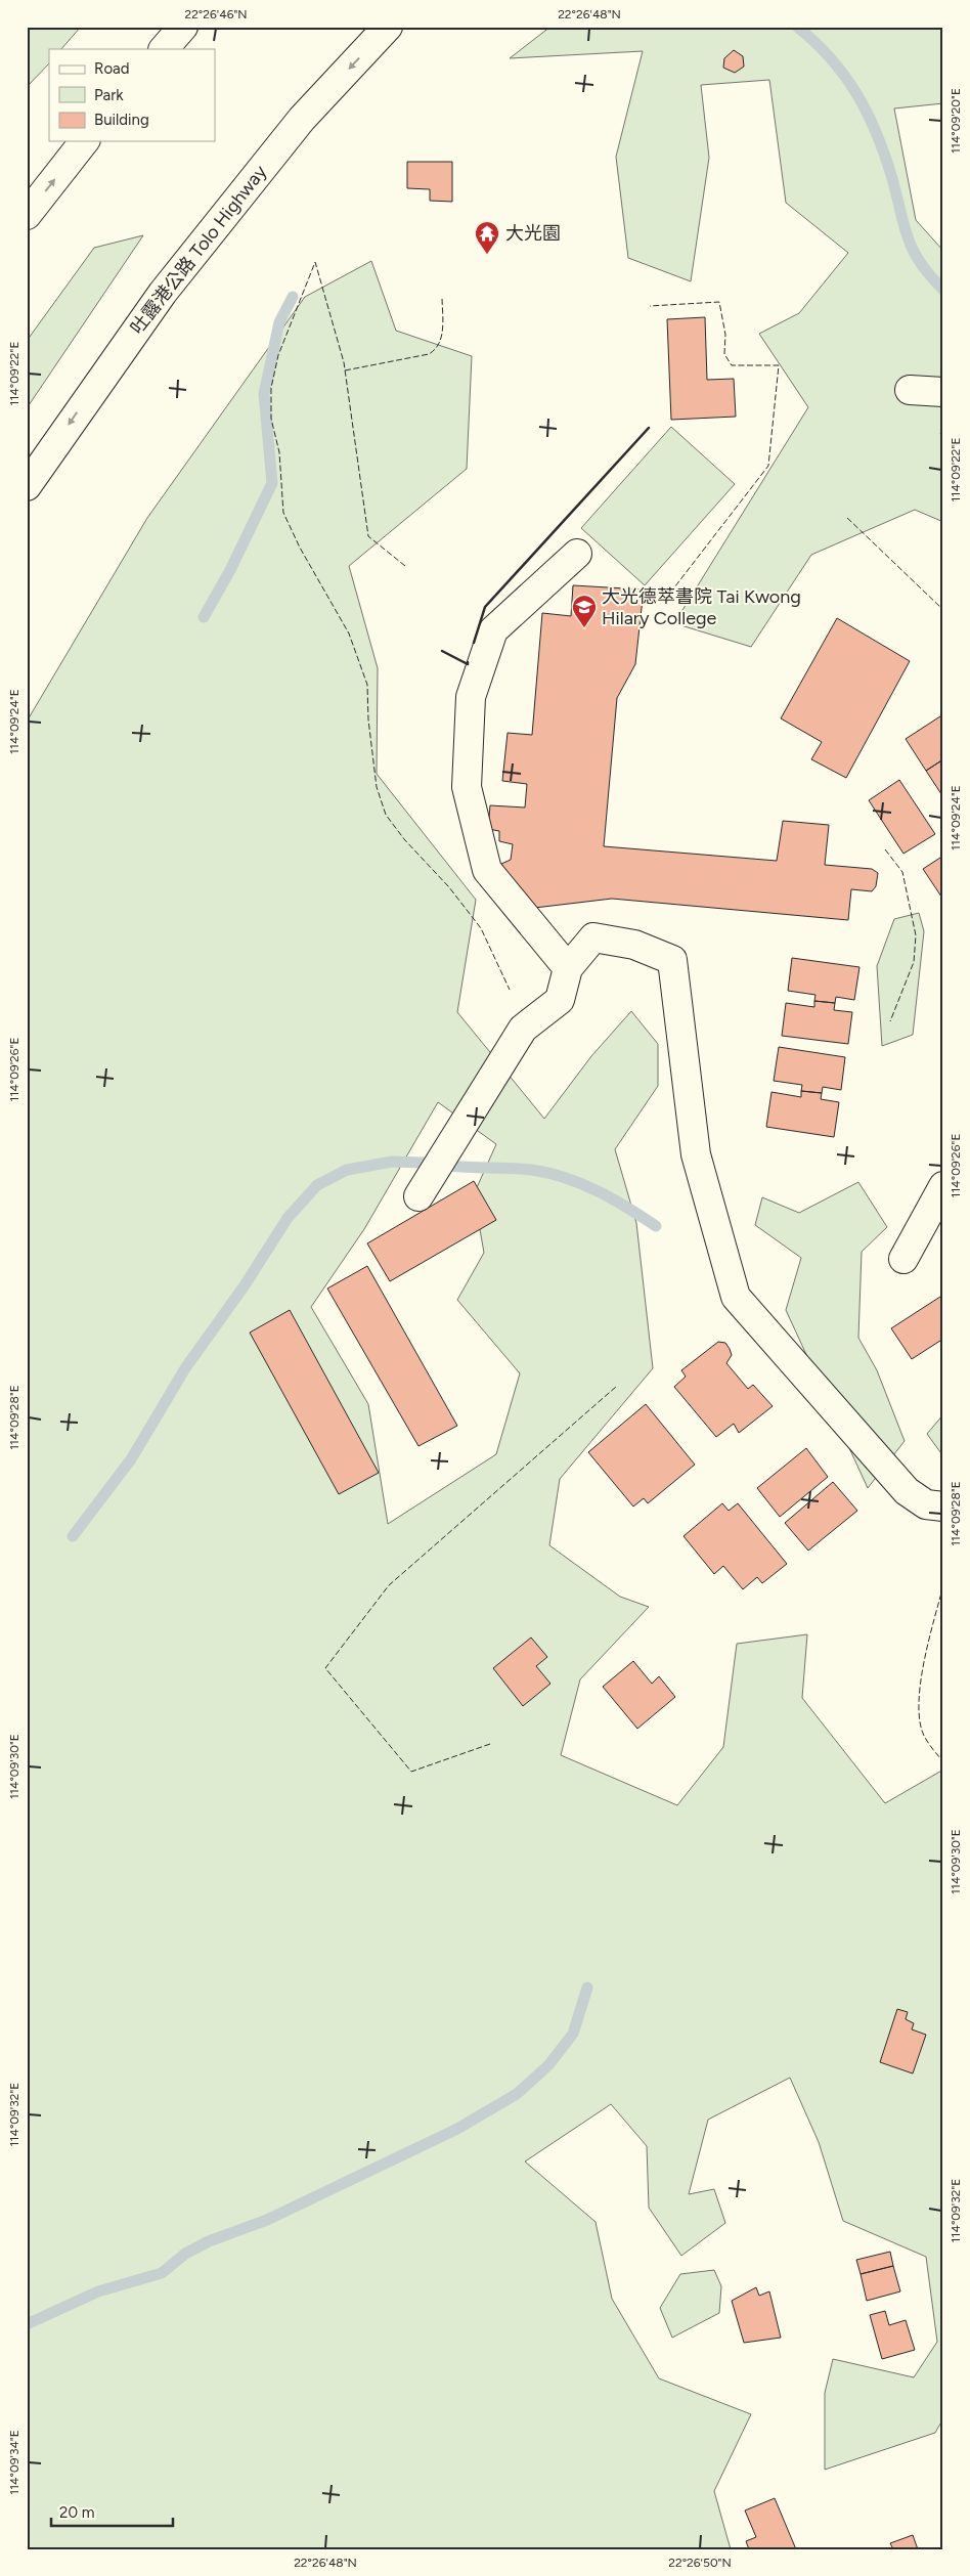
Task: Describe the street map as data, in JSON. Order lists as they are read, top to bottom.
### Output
{
  "streets": {
    "main road": ["吐露港公路 Tolo Highway"]
  },
  "one_way": ["吐露港公路 Tolo Highway"],
  "places": {
    "temple": ["大光園"],
    "school or university": ["大光德萃書院 Tai Kwong Hilary College"]
  },
  "legend": ["Road", "Park", "Building"],
  "scale_bar": "20 m",
  "coordinates": [
    "22°26'46\"N",
    "22°26'48\"N",
    "114°09'20\"E",
    "114°09'22\"E",
    "114°09'24\"E",
    "114°09'26\"E",
    "114°09'28\"E",
    "114°09'30\"E",
    "114°09'32\"E",
    "114°09'34\"E",
    "22°26'50\"N"
  ]
}
